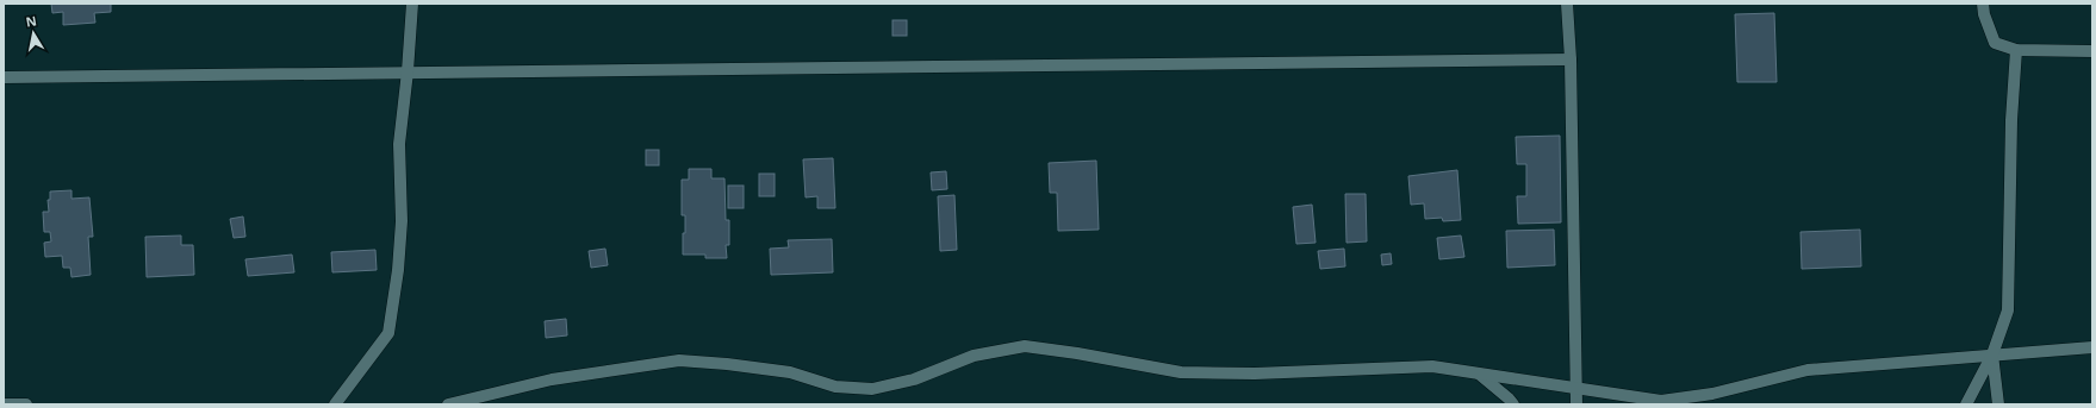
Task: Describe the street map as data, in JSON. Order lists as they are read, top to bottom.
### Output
{
  "north": "top"
}
